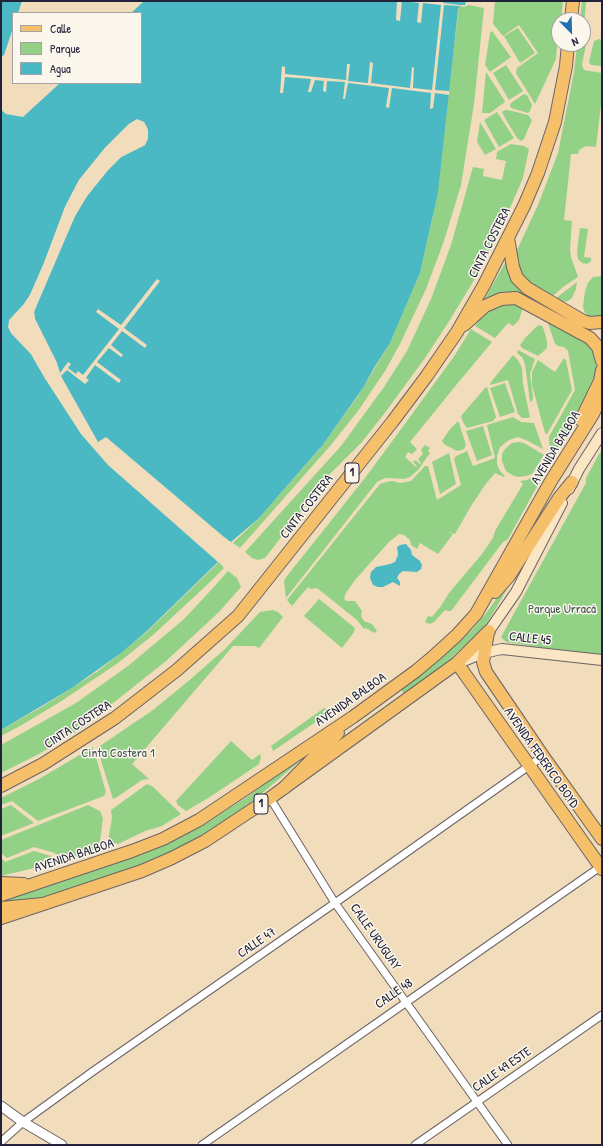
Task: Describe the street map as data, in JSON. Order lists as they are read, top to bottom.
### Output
{
  "streets": {
    "main road": [
      "CINTA COSTERA",
      "AVENIDA BALBOA",
      "1",
      "CALLE 45",
      "AVENIDA FEDERICO BOYD"
    ],
    "street": [
      "CALLE URUGUAY",
      "CALLE 47",
      "CALLE 48",
      "CALLE 49 ESTE"
    ]
  },
  "crossings": [
    ["1", "CALLE 45"],
    ["1", "AVENIDA FEDERICO BOYD"],
    ["1", "CALLE URUGUAY"],
    ["CALLE 45", "AVENIDA FEDERICO BOYD"],
    ["AVENIDA FEDERICO BOYD", "CALLE 47"],
    ["AVENIDA FEDERICO BOYD", "CALLE 48"],
    ["CALLE URUGUAY", "CALLE 47"],
    ["CALLE URUGUAY", "CALLE 48"],
    ["CALLE URUGUAY", "CALLE 49 ESTE"]
  ],
  "parks": ["Parque Urracá", "Cinta Costera 1"],
  "legend": ["Calle", "Parque", "Agua"],
  "north": "bottom right"
}
